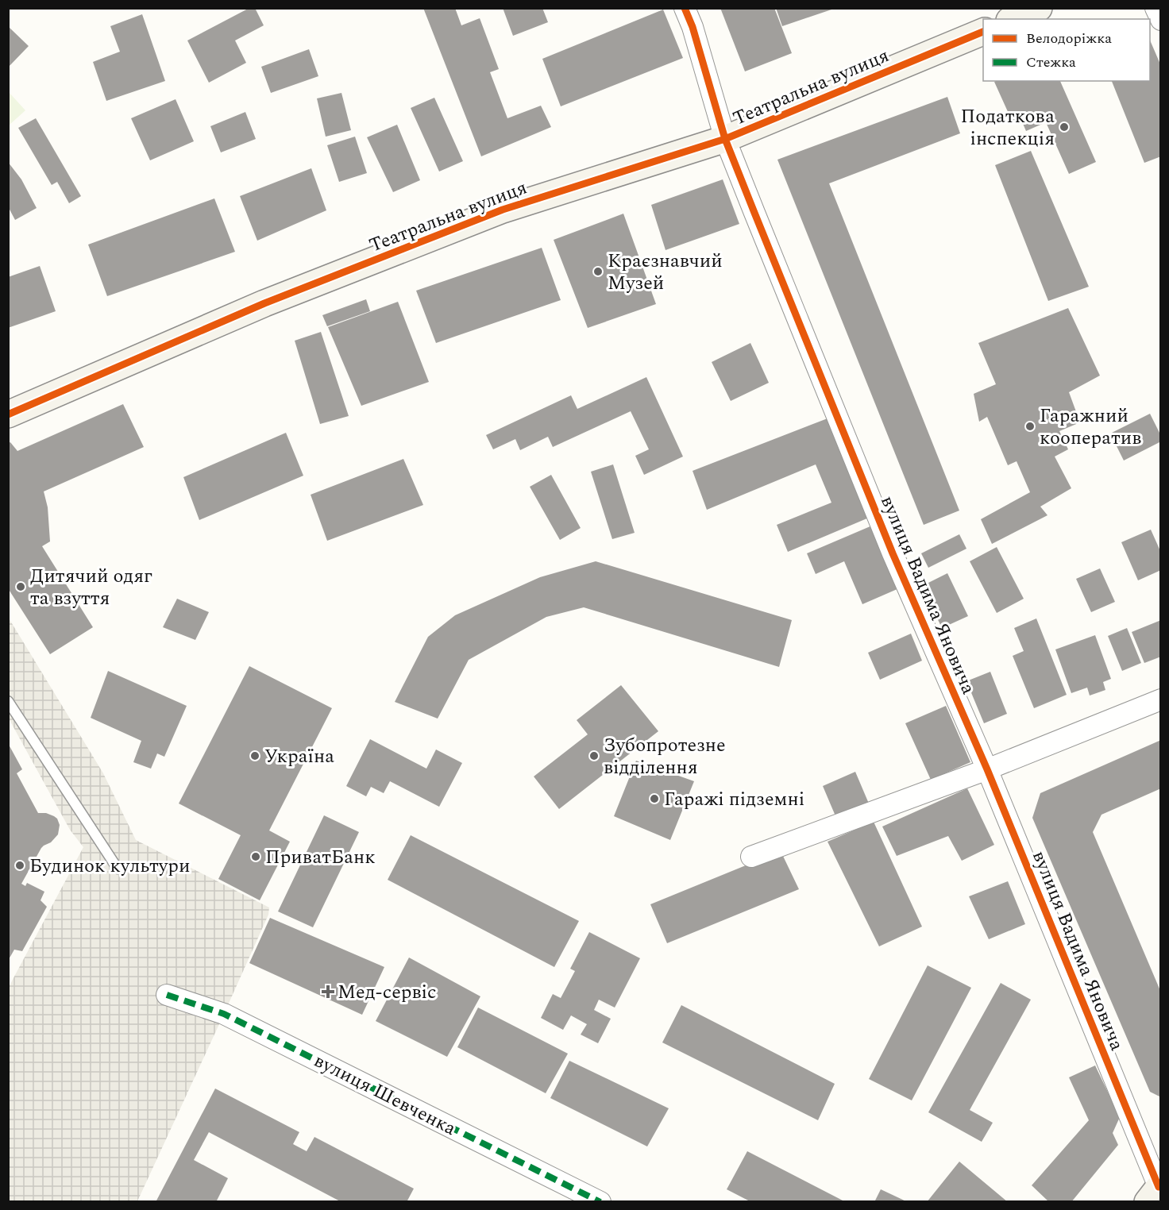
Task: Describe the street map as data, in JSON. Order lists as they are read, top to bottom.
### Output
{
  "streets": {
    "street": ["Театральна вулиця", "вулиця Вадима Яновича", "вулиця Шевченка"]
  },
  "crossings": [
    ["Театральна вулиця", "вулиця Вадима Яновича"]
  ],
  "places": {
    "other": [
      "Податкова інспекція",
      "Краєзнавчий Музей",
      "Гаражний кооператив",
      "Дитячий одяг та взуття",
      "Україна",
      "Зубопротезне відділення",
      "Гаражі підземні",
      "ПриватБанк",
      "Будинок культури"
    ],
    "health": ["Мед-сервіс"]
  },
  "legend": ["Велодоріжка", "Стежка"]
}
